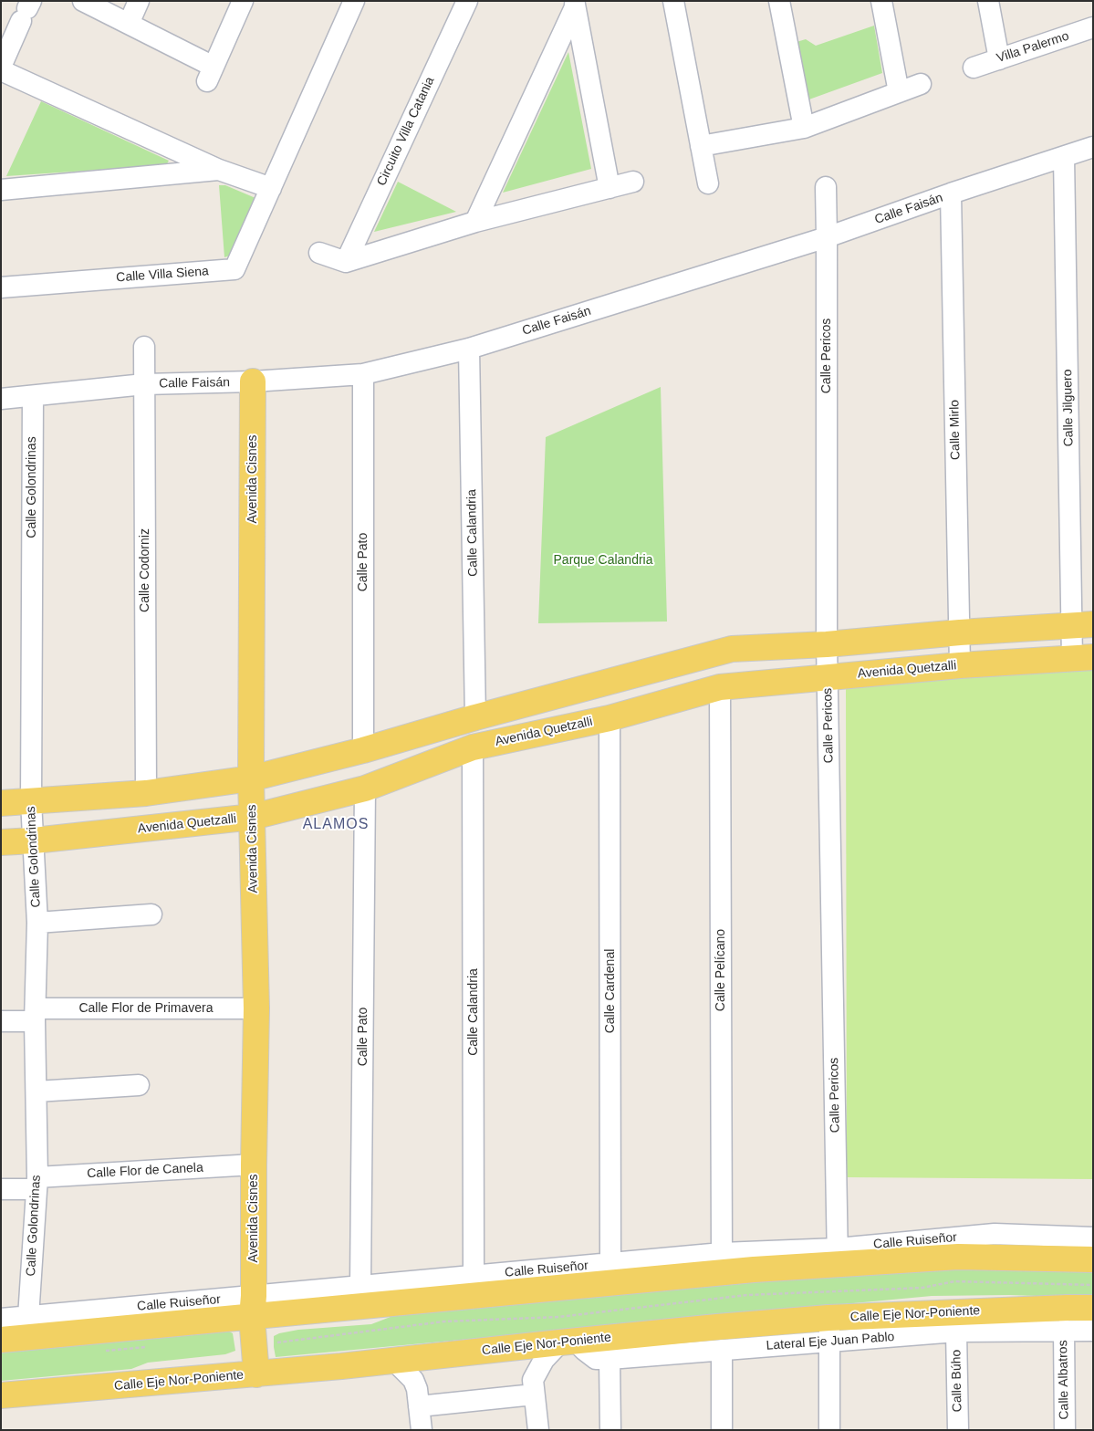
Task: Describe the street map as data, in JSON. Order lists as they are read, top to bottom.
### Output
{
  "streets": {
    "main road": ["Avenida Cisnes", "Avenida Quetzalli", "Calle Eje Nor-Poniente"],
    "street": [
      "Villa Palermo",
      "Circuito Villa Catania",
      "Calle Faisán",
      "Calle Villa Siena",
      "Calle Pericos",
      "Calle Jilguero",
      "Calle Mirlo",
      "Calle Golondrinas",
      "Calle Calandria",
      "Calle Pato",
      "Calle Codorniz",
      "Calle Pelícano",
      "Calle Cardenal",
      "Calle Flor de Primavera",
      "Calle Flor de Canela",
      "Calle Ruiseñor",
      "Lateral Eje Juan Pablo",
      "Calle Albatros",
      "Calle Búho"
    ]
  },
  "crossings": [
    ["Calle Faisán", "Calle Pericos"],
    ["Calle Faisán", "Calle Jilguero"],
    ["Calle Faisán", "Calle Mirlo"],
    ["Calle Faisán", "Avenida Cisnes"],
    ["Calle Faisán", "Calle Golondrinas"],
    ["Calle Faisán", "Calle Calandria"],
    ["Calle Faisán", "Calle Pato"],
    ["Calle Faisán", "Calle Codorniz"],
    ["Calle Pericos", "Avenida Quetzalli"],
    ["Calle Pericos", "Calle Ruiseñor"],
    ["Calle Jilguero", "Avenida Quetzalli"],
    ["Calle Mirlo", "Avenida Quetzalli"],
    ["Avenida Cisnes", "Avenida Quetzalli"],
    ["Avenida Cisnes", "Calle Flor de Primavera"],
    ["Avenida Cisnes", "Calle Flor de Canela"],
    ["Avenida Cisnes", "Calle Ruiseñor"],
    ["Avenida Cisnes", "Calle Eje Nor-Poniente"],
    ["Calle Golondrinas", "Avenida Quetzalli"],
    ["Calle Golondrinas", "Calle Flor de Primavera"],
    ["Calle Golondrinas", "Calle Flor de Canela"],
    ["Calle Golondrinas", "Calle Ruiseñor"],
    ["Calle Calandria", "Avenida Quetzalli"],
    ["Calle Calandria", "Calle Ruiseñor"],
    ["Calle Pato", "Avenida Quetzalli"],
    ["Calle Pato", "Calle Ruiseñor"],
    ["Avenida Quetzalli", "Calle Pelícano"],
    ["Avenida Quetzalli", "Calle Cardenal"],
    ["Calle Pelícano", "Calle Ruiseñor"],
    ["Calle Cardenal", "Calle Ruiseñor"],
    ["Calle Eje Nor-Poniente", "Lateral Eje Juan Pablo"],
    ["Lateral Eje Juan Pablo", "Calle Albatros"],
    ["Lateral Eje Juan Pablo", "Calle Búho"]
  ],
  "districts": ["ALAMOS"],
  "parks": ["Parque Calandria"]
}
